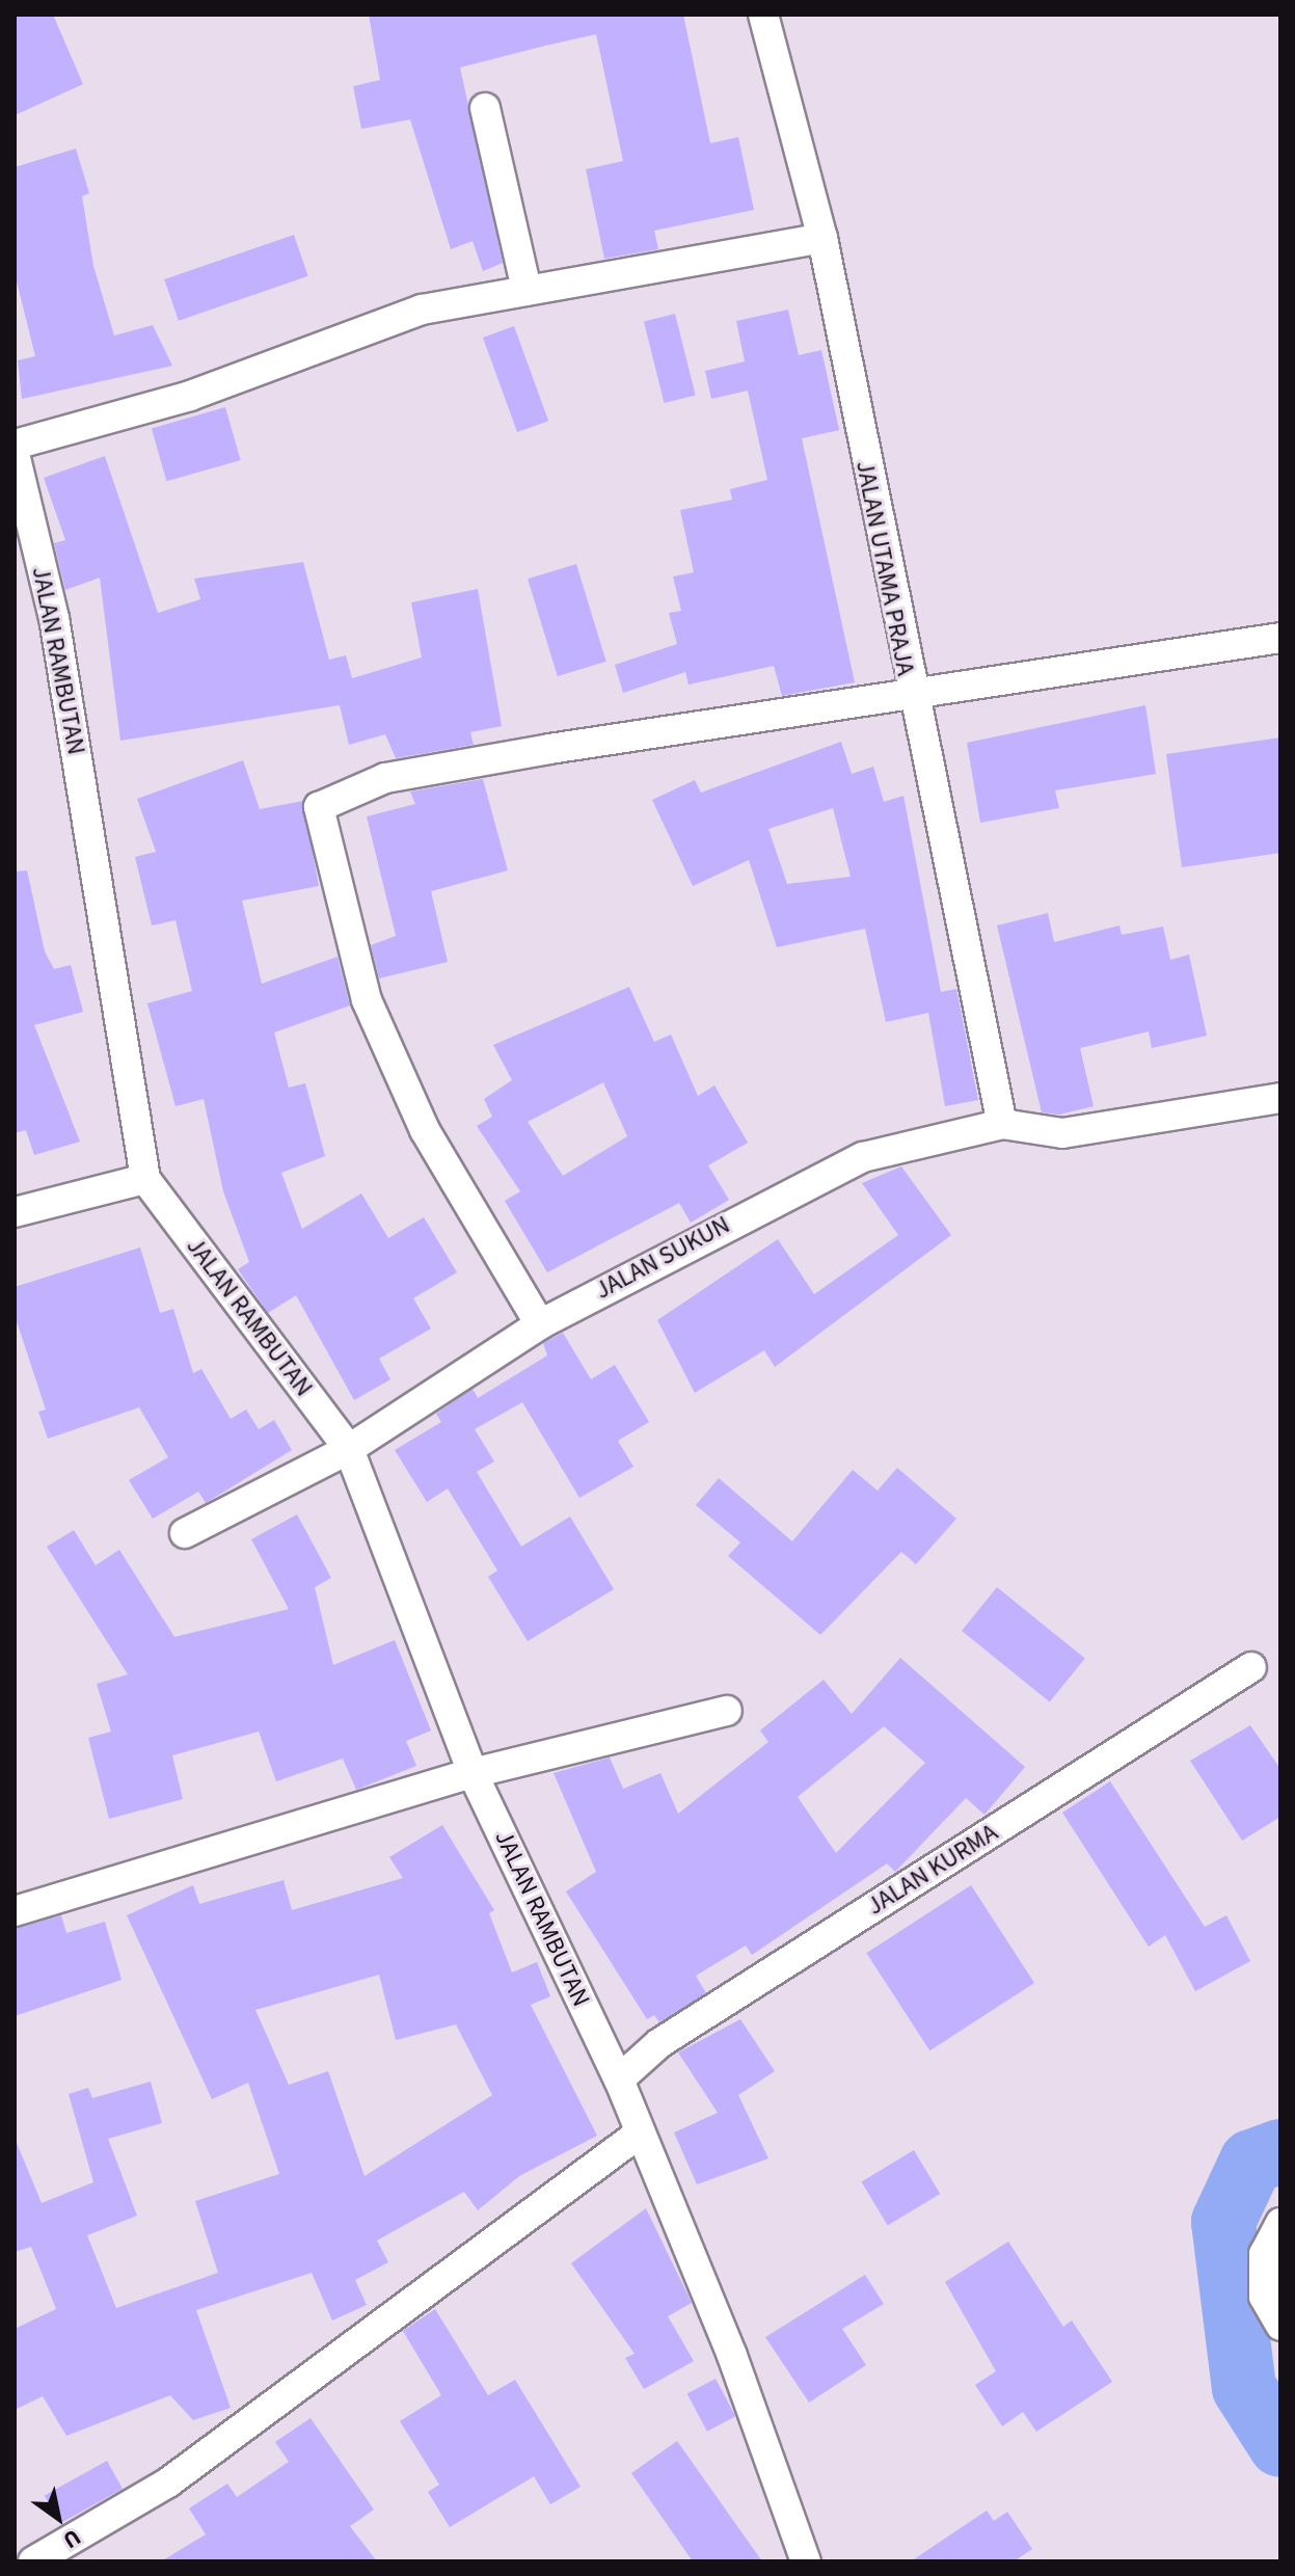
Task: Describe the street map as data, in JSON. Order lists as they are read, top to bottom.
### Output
{
  "streets": {
    "street": [
      "JALAN UTAMA PRAJA",
      "JALAN RAMBUTAN",
      "JALAN SUKUN",
      "JALAN KURMA"
    ]
  },
  "crossings": [
    ["JALAN UTAMA PRAJA", "JALAN SUKUN"],
    ["JALAN RAMBUTAN", "JALAN SUKUN"],
    ["JALAN RAMBUTAN", "JALAN KURMA"]
  ],
  "north": "bottom right"
}
